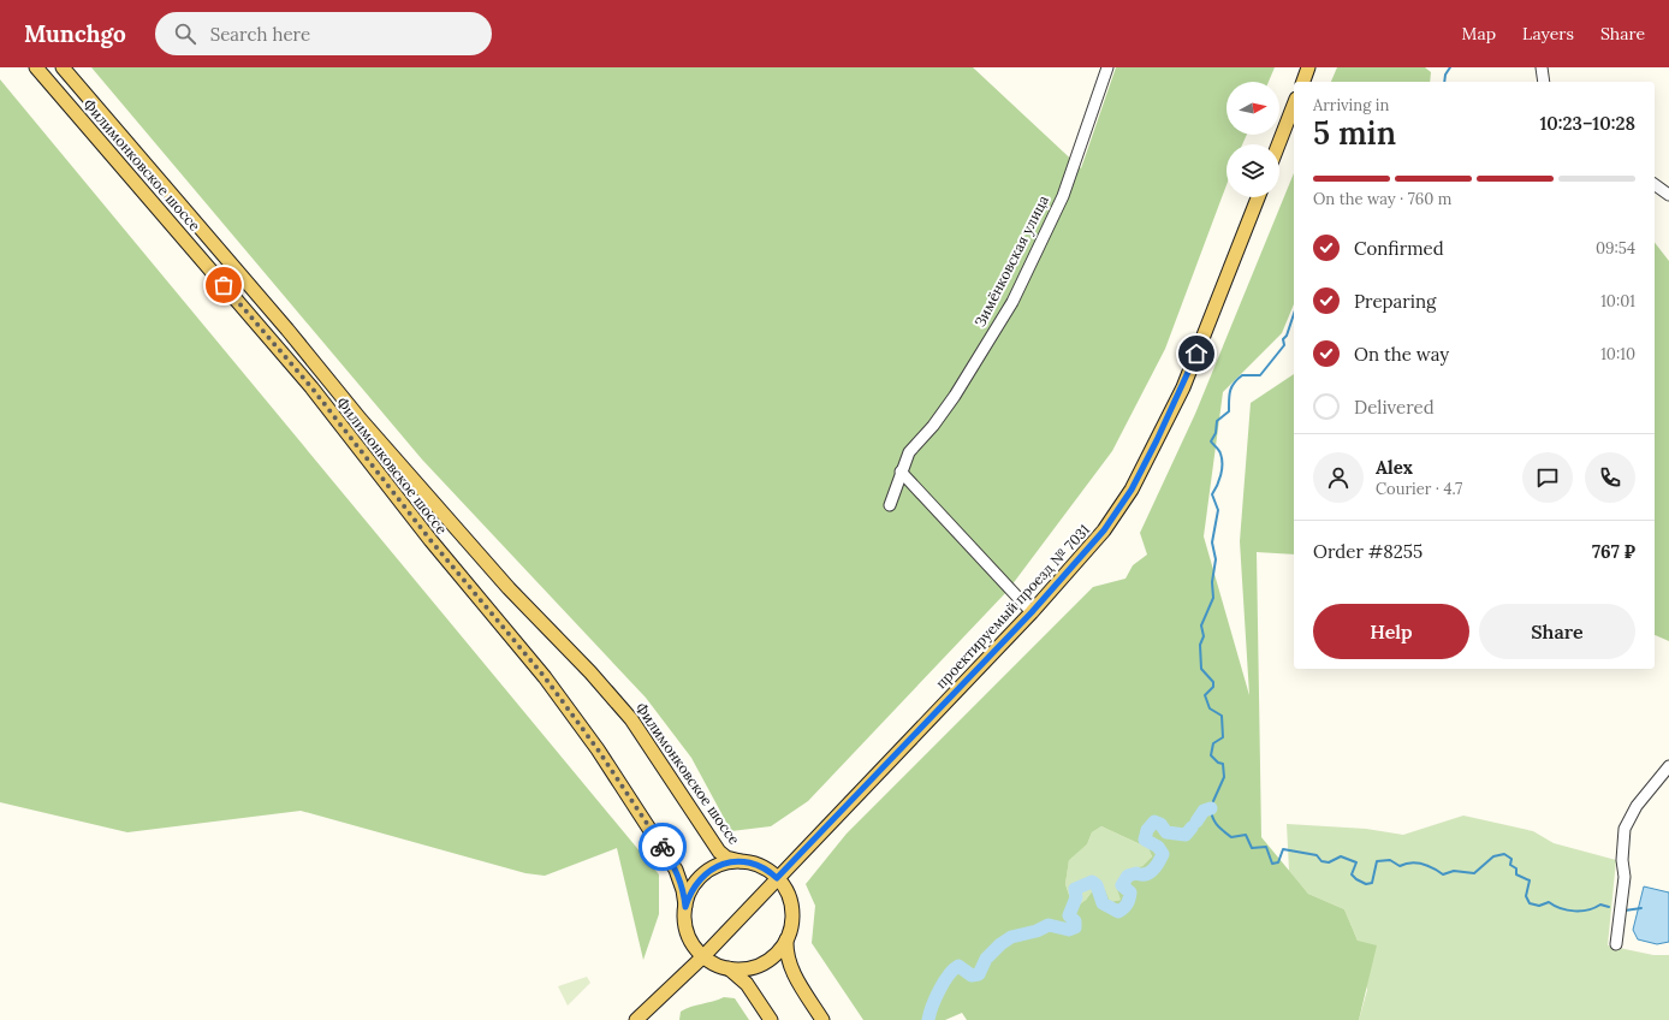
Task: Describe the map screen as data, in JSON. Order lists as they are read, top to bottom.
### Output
{
  "streets": {
    "main road": ["Филимонковское шоссе", "проектируемый проезд № 7031"],
    "street": ["Зимёнковская улица"]
  },
  "crossings": [
    ["Филимонковское шоссе", "проектируемый проезд № 7031"]
  ],
  "north": "right",
  "page": {
    "header": "Munchgo",
    "search": "Search here",
    "nav": ["Map", "Layers", "Share"],
    "heading": ["5 min", "Arriving in", "10:23–10:28"],
    "panel": [
      "Alex",
      "Courier · 4.7",
      "Order #8255",
      "767 ₽"
    ],
    "bar": "On the way · 760 m",
    "list": [
      ["Confirmed", "09:54"],
      ["Preparing", "10:01"],
      ["On the way", "10:10"],
      "Delivered"
    ],
    "buttons": ["Help", "Share"]
  }
}
